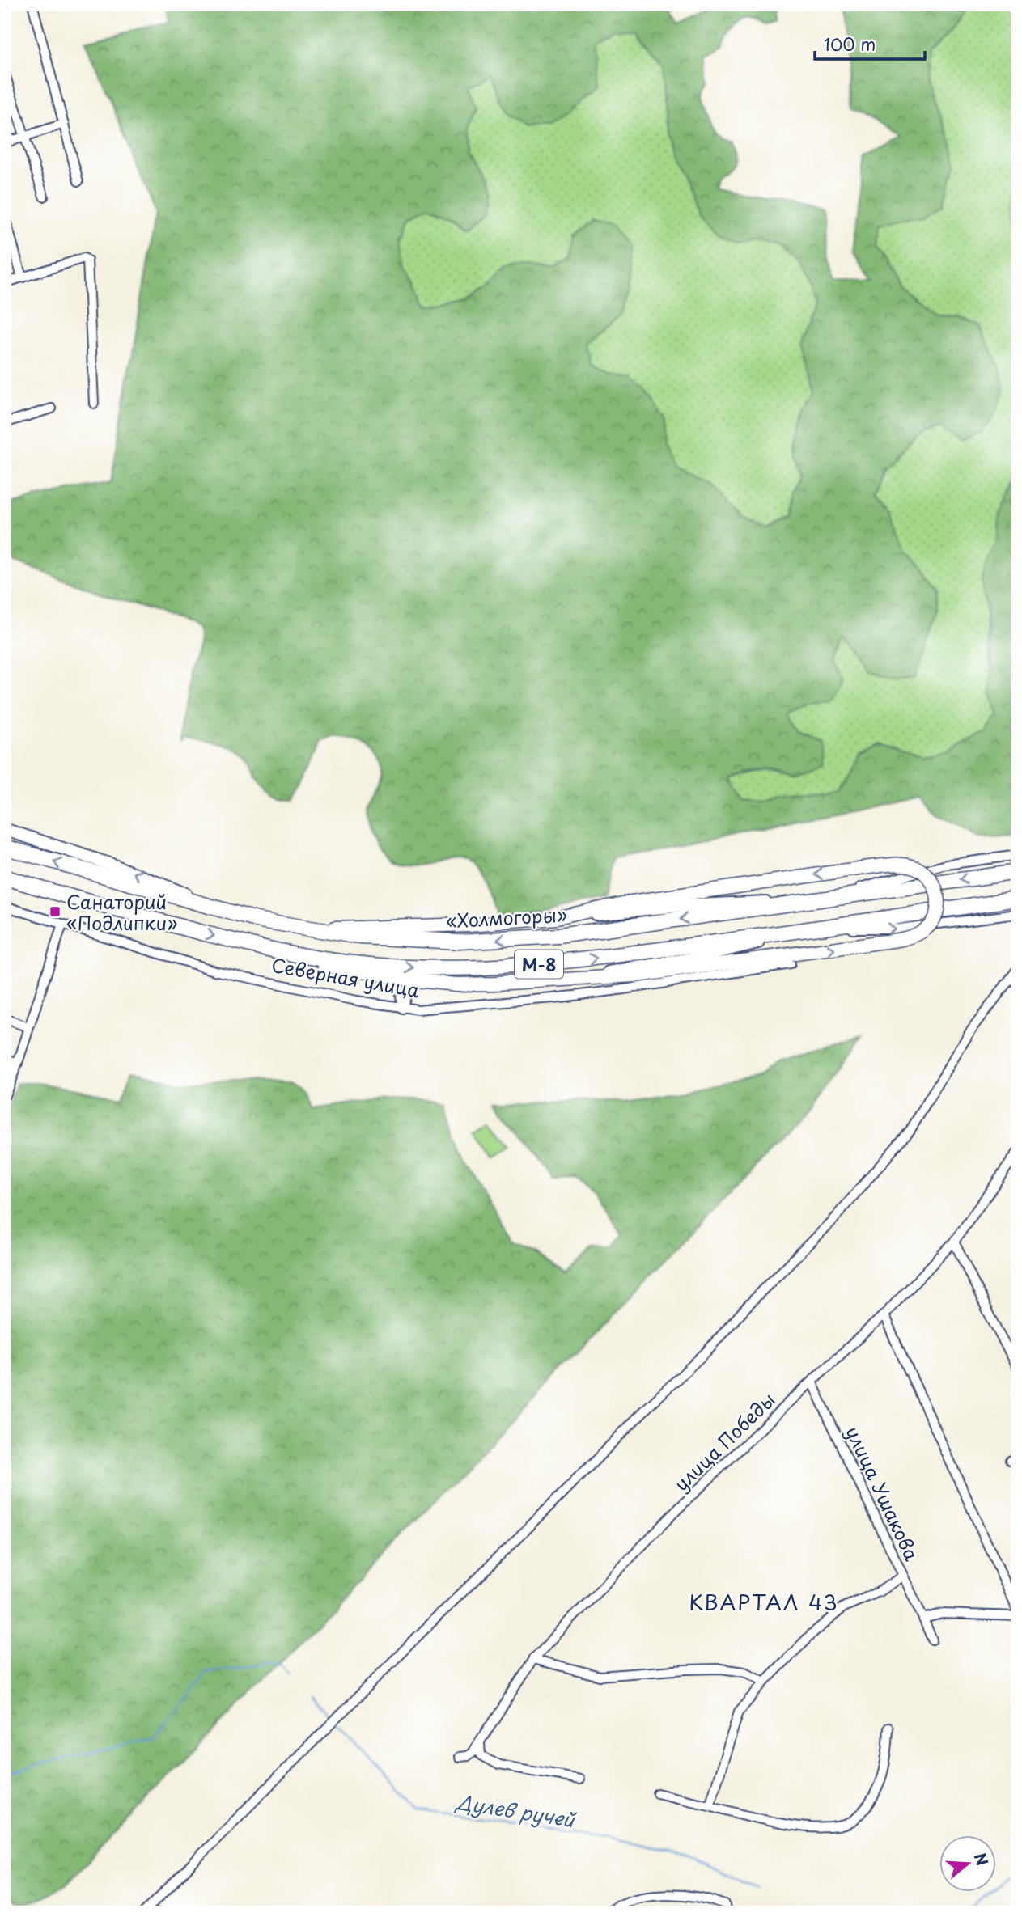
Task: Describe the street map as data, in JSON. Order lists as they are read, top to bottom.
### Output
{
  "streets": {
    "highway": ["«Холмогоры»", "М-8"],
    "street": ["Северная улица", "улица Победы", "улица Ушакова"]
  },
  "crossings": [
    ["улица Победы", "улица Ушакова"]
  ],
  "districts": ["КВАРТАЛ 43"],
  "water": ["Дулев ручей"],
  "places": {
    "transit": ["Санаторий «Подлипки»"]
  },
  "scale_bar": "100 m",
  "north": "right"
}
